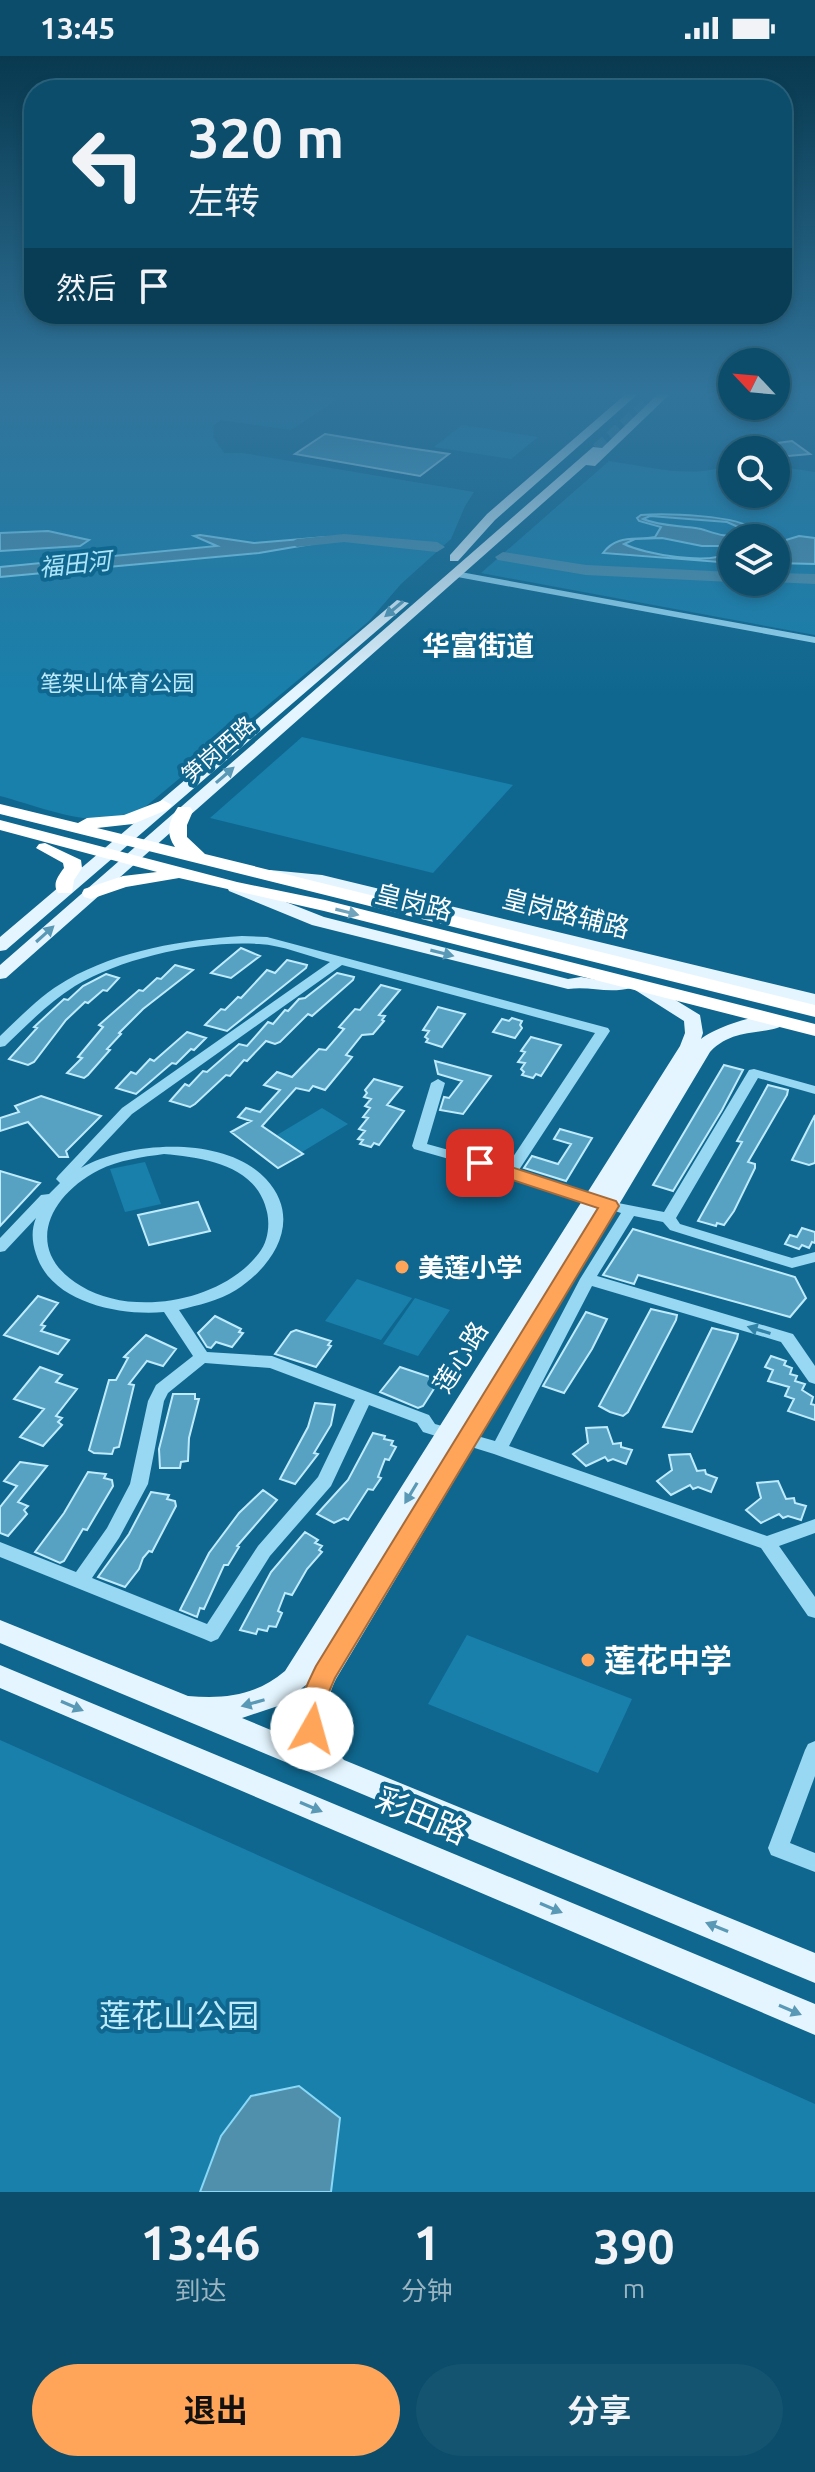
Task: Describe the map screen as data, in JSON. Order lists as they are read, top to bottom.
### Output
{
  "streets": {
    "highway": ["皇岗路"],
    "main road": [
      "笋岗西路",
      "皇岗路辅路",
      "莲心路",
      "彩田路"
    ]
  },
  "crossings": [
    ["笋岗西路", "皇岗路"],
    ["皇岗路", "皇岗路辅路"],
    ["皇岗路", "莲心路"],
    ["莲心路", "彩田路"]
  ],
  "districts": ["华富街道"],
  "water": ["福田河"],
  "parks": ["笔架山体育公园", "莲花山公园"],
  "places": ["美莲小学", "莲花中学"],
  "north": "top left",
  "page": {
    "status": "13:45",
    "turn": ["320 m", "左转"],
    "then": "然后",
    "eta": [
      "13:46",
      "到达",
      "1",
      "分钟",
      "390",
      "m"
    ],
    "buttons": ["退出", "分享"]
  }
}
